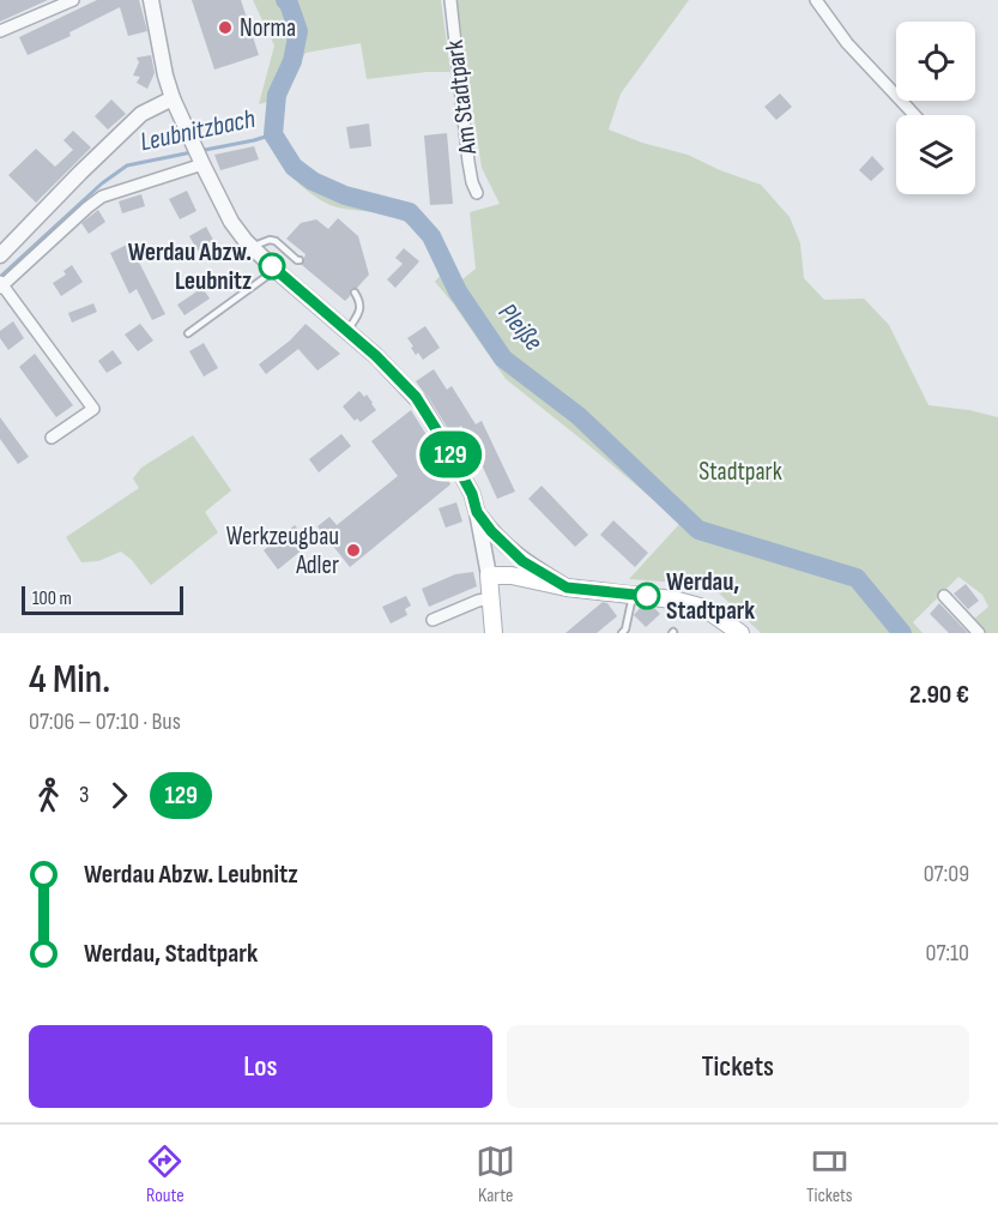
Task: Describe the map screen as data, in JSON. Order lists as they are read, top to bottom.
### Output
{
  "streets": {
    "street": ["Am Stadtpark"]
  },
  "water": ["Leubnitzbach", "Pleiße"],
  "parks": ["Stadtpark"],
  "places": [
    "Norma",
    "Werdau Abzw. Leubnitz",
    "Werkzeugbau Adler",
    "Werdau, Stadtpark"
  ],
  "lines": ["bus line 129"],
  "scale_bar": "100 m",
  "page": {
    "on_map": "129",
    "scale": "100 m",
    "heading": ["4 Min.", "07:06 – 07:10 · Bus", "2.90 €"],
    "legs": ["3", "129"],
    "list": [
      {
        "name": "Werdau Abzw. Leubnitz",
        "value": "07:09"
      },
      {
        "name": "Werdau, Stadtpark",
        "value": "07:10"
      }
    ],
    "buttons": ["Los", "Tickets"],
    "tabs": ["Route", "Karte", "Tickets"]
  }
}
